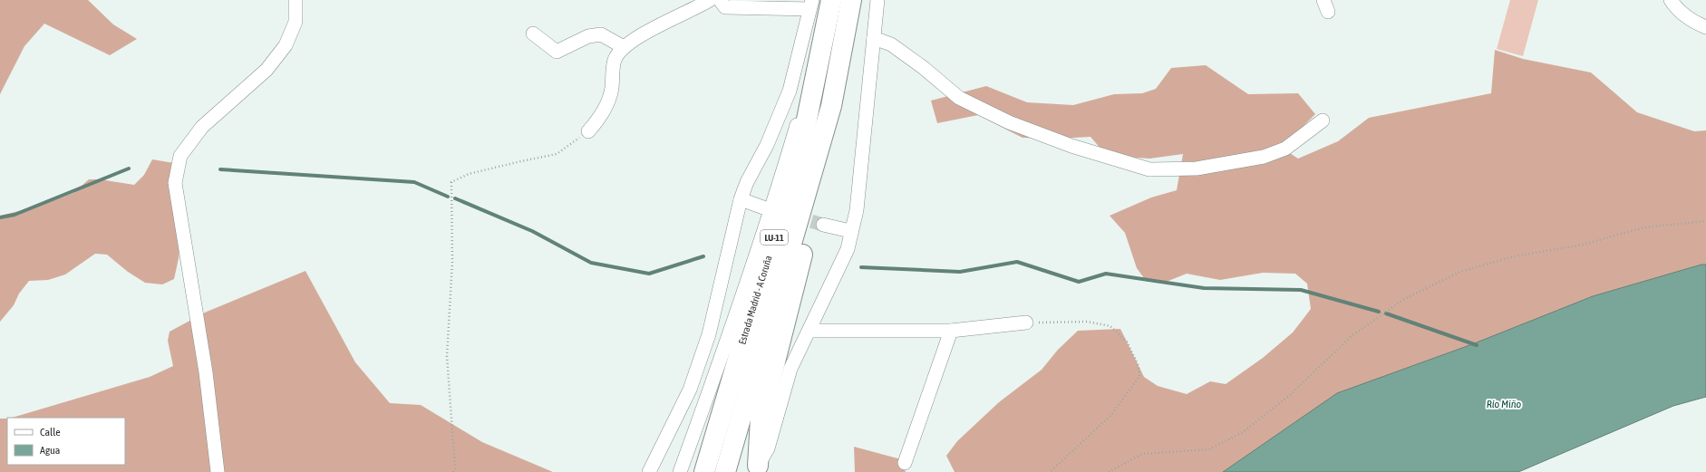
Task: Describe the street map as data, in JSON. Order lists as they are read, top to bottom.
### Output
{
  "streets": {
    "highway": ["LU-11", "Estrada Madrid - A Coruña"]
  },
  "water": ["Río Miño"],
  "legend": ["Calle", "Agua"]
}
